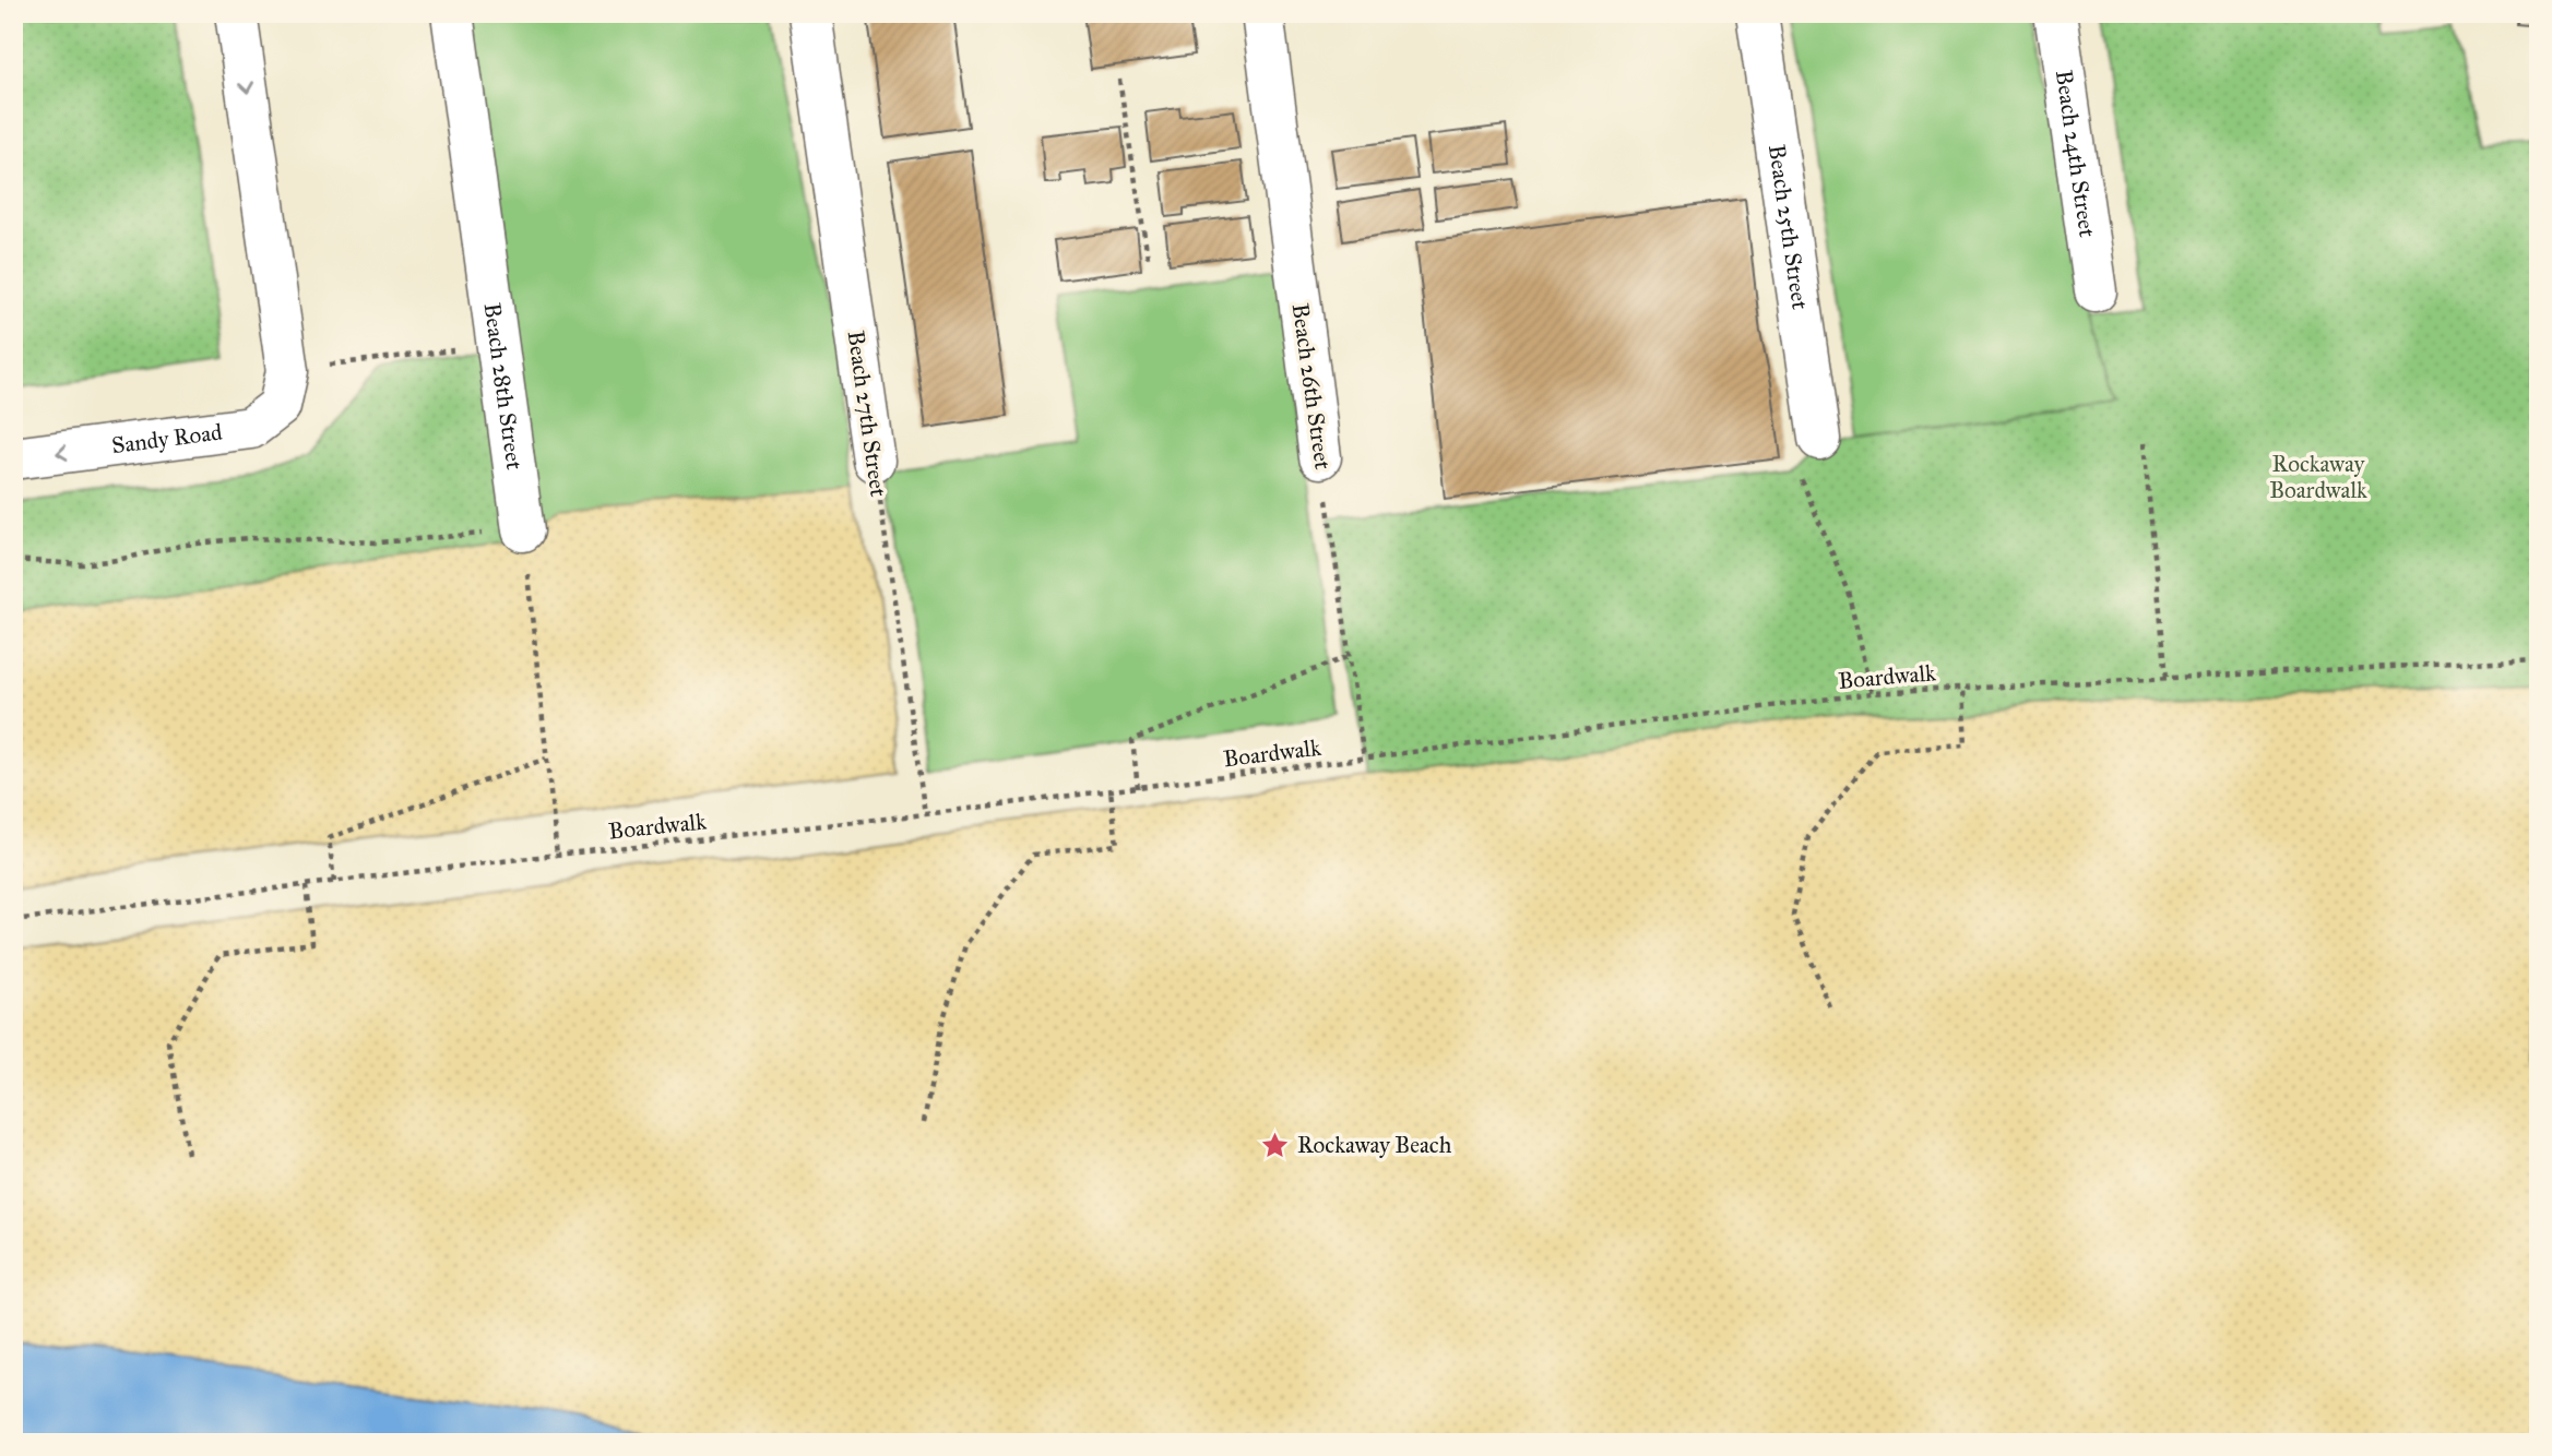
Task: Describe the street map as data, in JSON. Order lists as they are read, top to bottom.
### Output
{
  "streets": {
    "street": [
      "Beach 24th Street",
      "Beach 25th Street",
      "Beach 28th Street",
      "Beach 26th Street",
      "Beach 27th Street",
      "Sandy Road"
    ],
    "path": ["Boardwalk"]
  },
  "crossings": [
    ["Beach 26th Street", "Boardwalk"],
    ["Beach 27th Street", "Boardwalk"]
  ],
  "one_way": ["Sandy Road"],
  "parks": ["Rockaway Boardwalk"],
  "places": {
    "place": ["Rockaway Beach"]
  }
}
